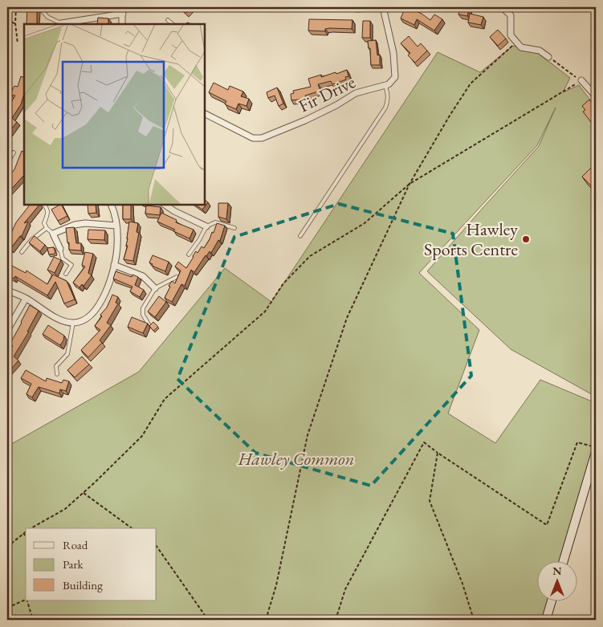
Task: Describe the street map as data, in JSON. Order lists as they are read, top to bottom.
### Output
{
  "streets": {
    "street": ["Fir Drive"]
  },
  "parks": ["Hawley Common"],
  "places": ["Hawley Sports Centre"],
  "legend": ["Road", "Park", "Building"],
  "north": "top"
}
